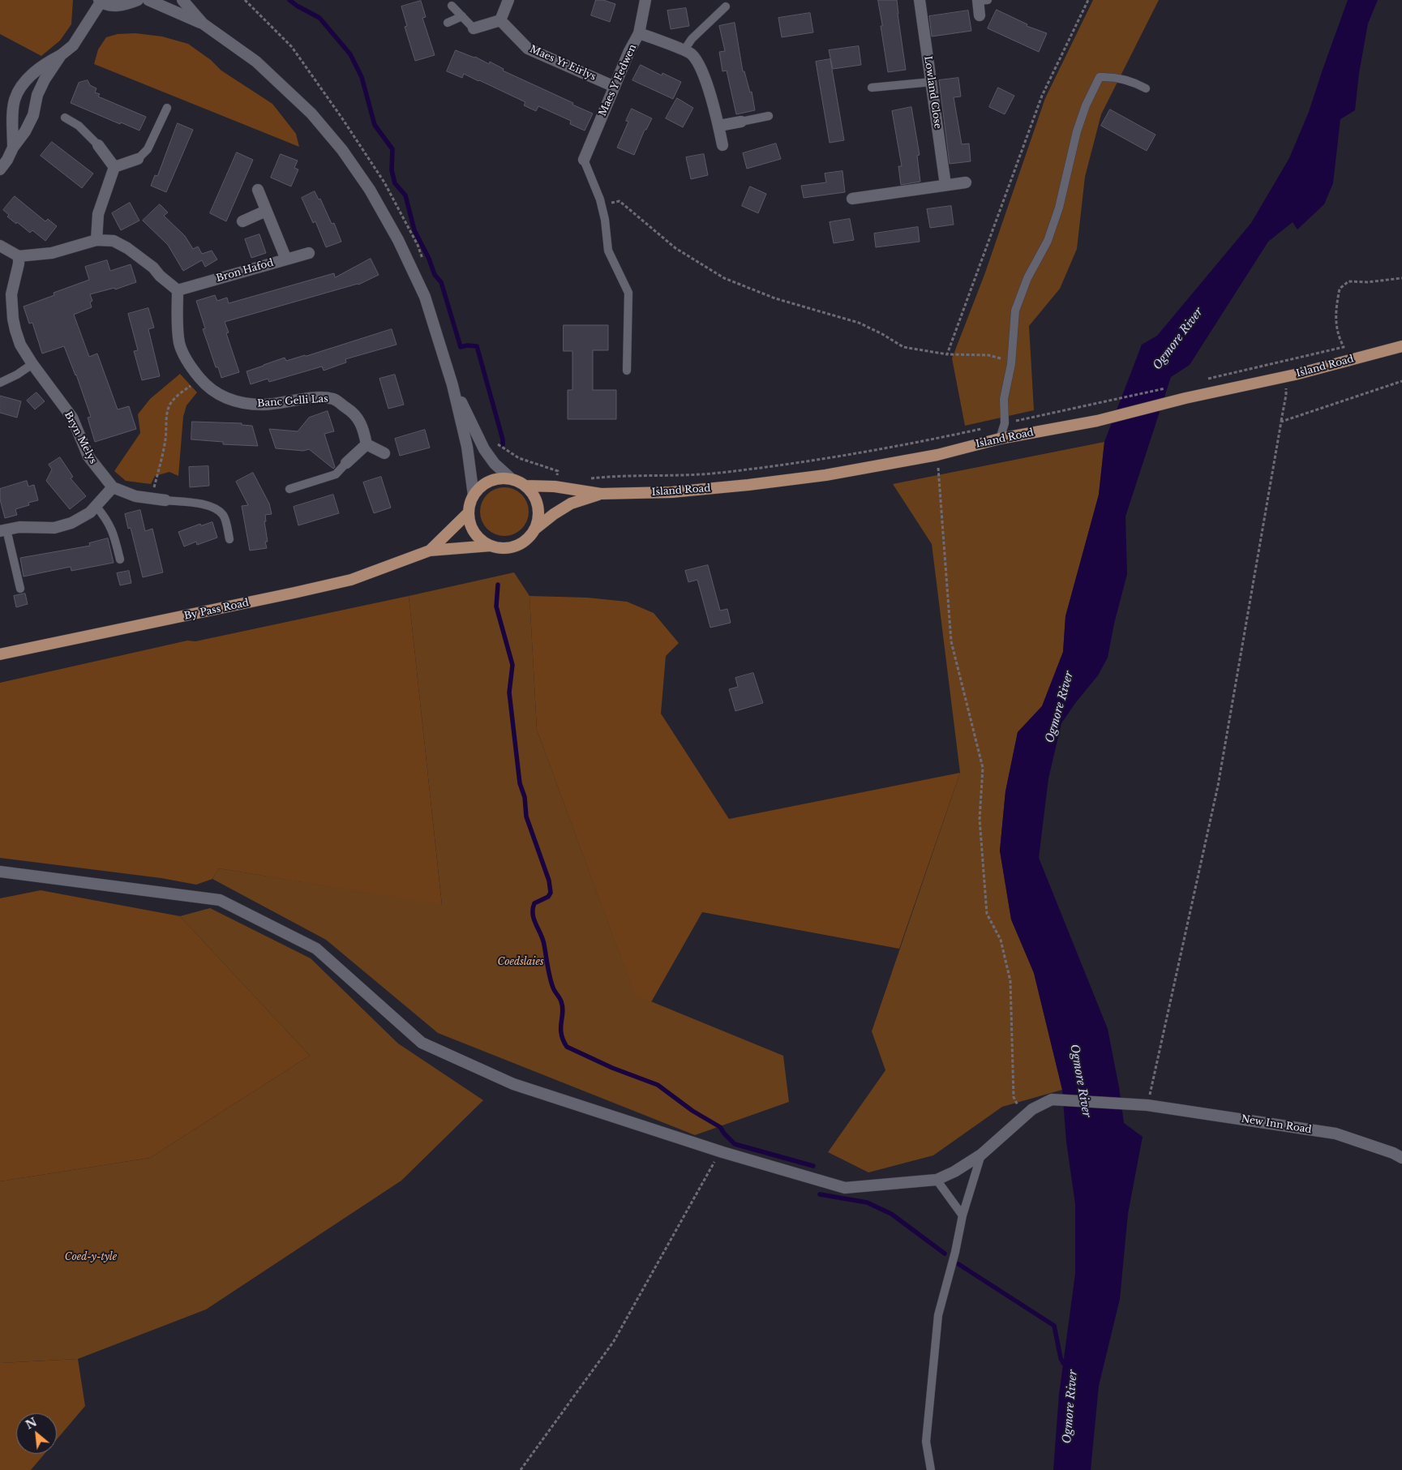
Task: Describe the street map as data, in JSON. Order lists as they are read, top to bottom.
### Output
{
  "streets": {
    "main road": ["Island Road", "By Pass Road"],
    "street": [
      "Maes Yr Eirlys",
      "Maes Y Fedwen",
      "Lowland Close",
      "Bron Hafod",
      "Banc Gelli Las",
      "Bryn Melys",
      "New Inn Road"
    ]
  },
  "crossings": [
    ["Maes Yr Eirlys", "Maes Y Fedwen"],
    ["Bron Hafod", "Banc Gelli Las"],
    ["Island Road", "By Pass Road"]
  ],
  "water": ["Ogmore River"],
  "parks": ["Coedslaies", "Coed-y-tyle"],
  "north": "top left"
}
